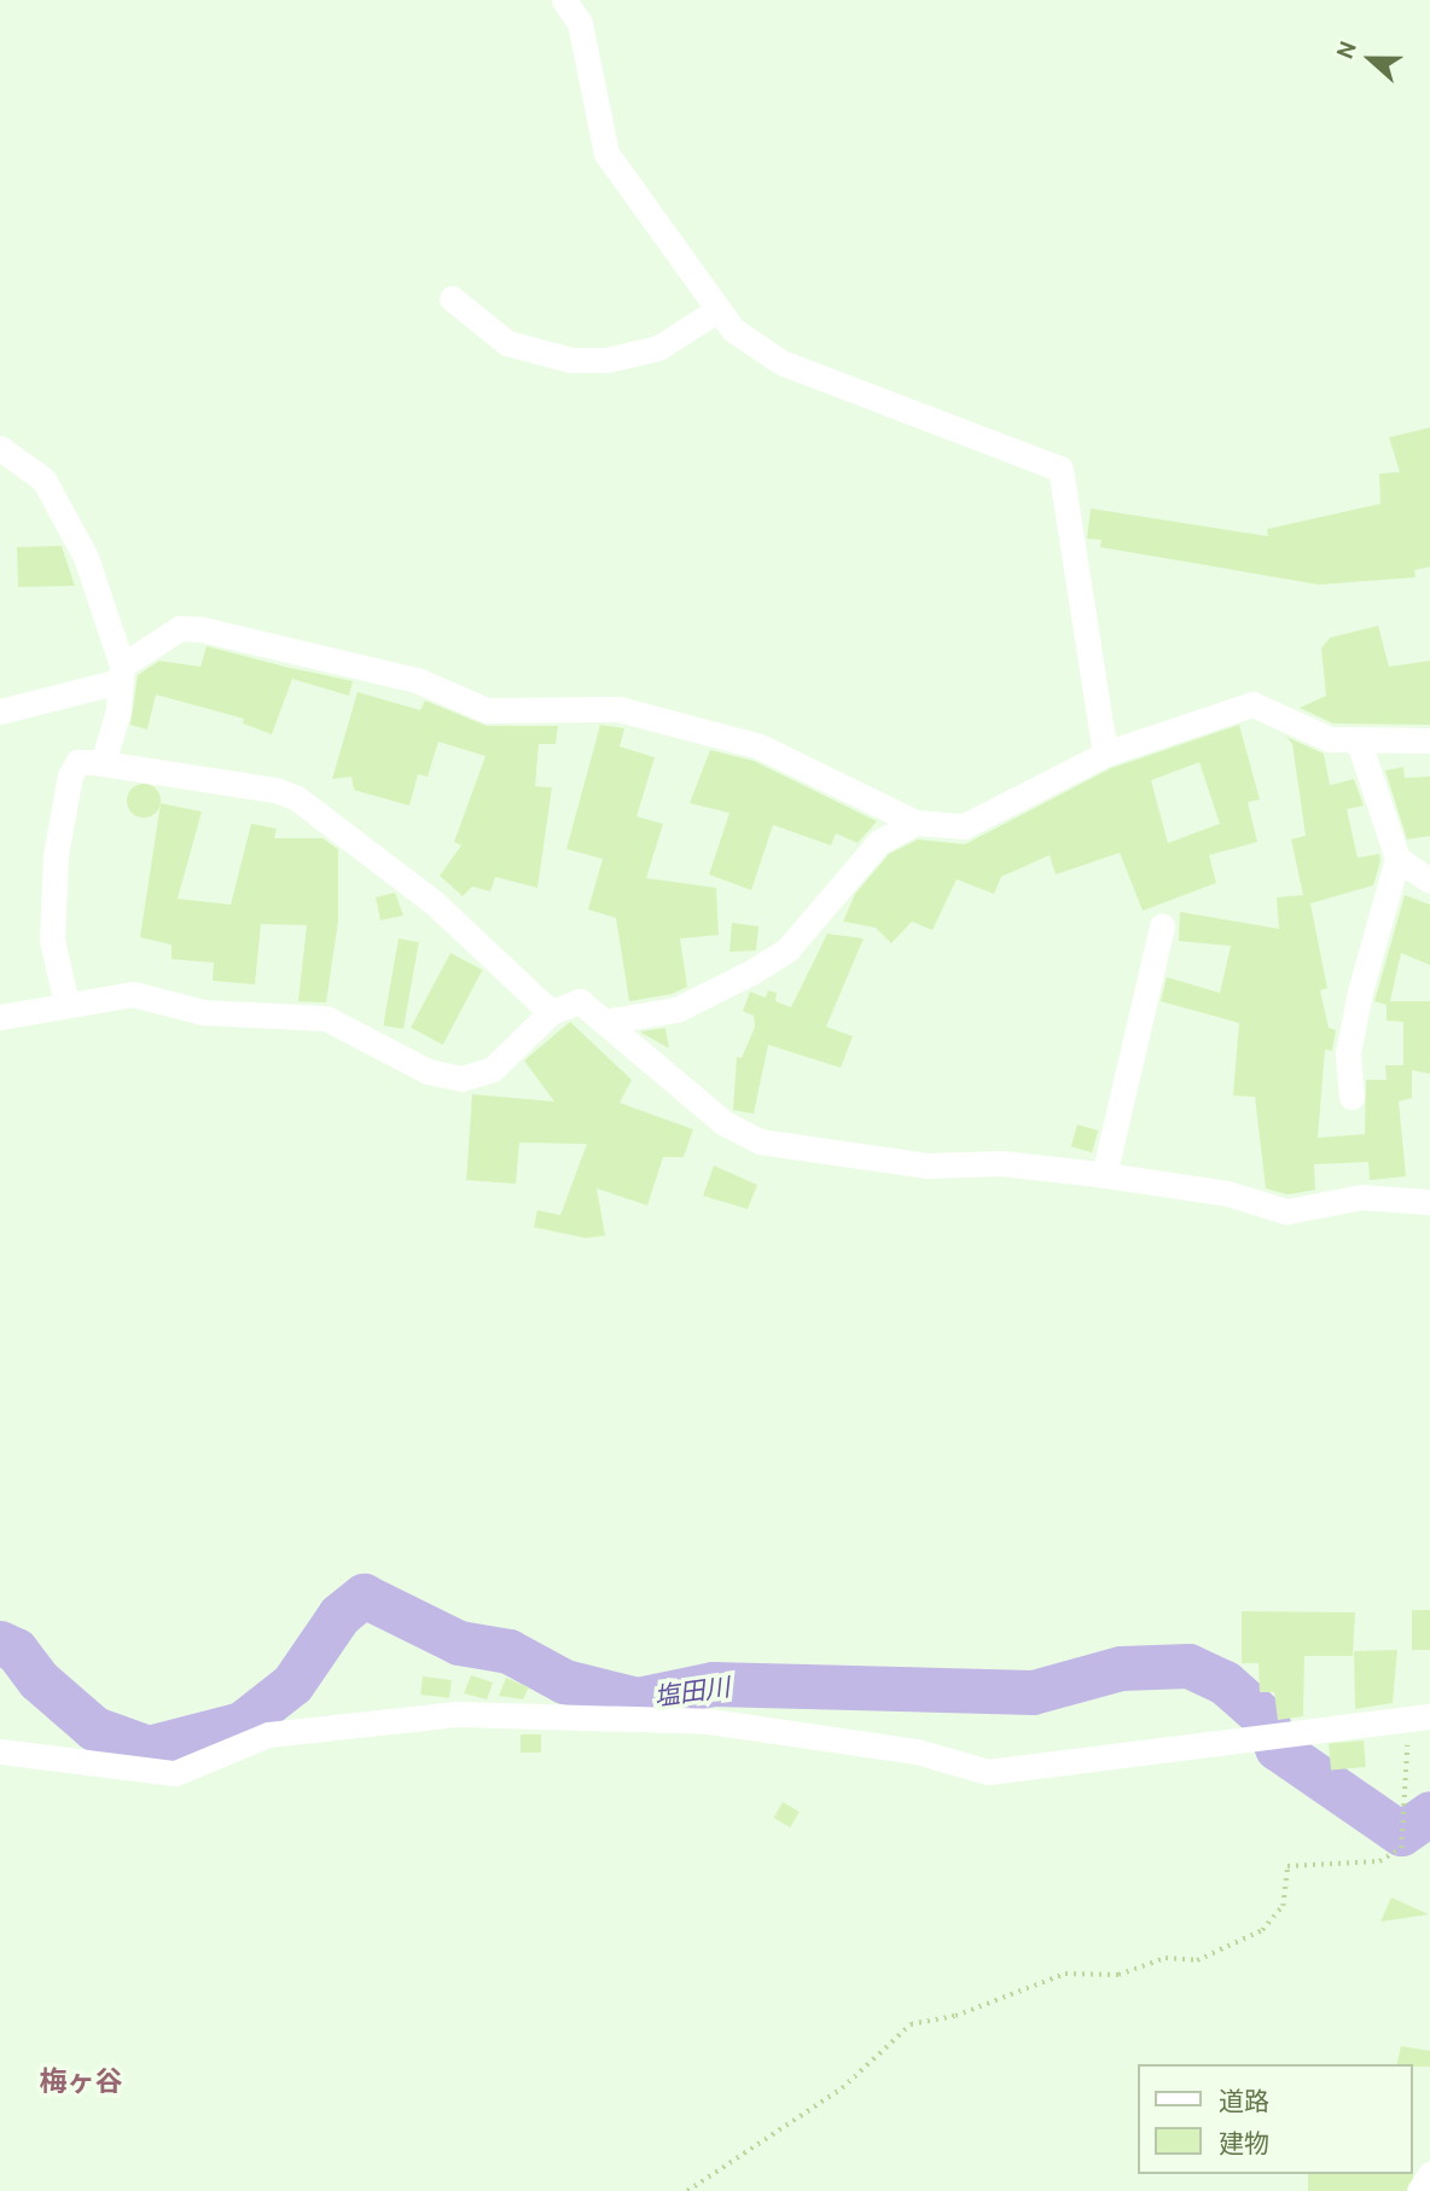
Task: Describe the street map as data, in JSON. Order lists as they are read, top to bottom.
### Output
{
  "districts": ["梅ヶ谷"],
  "water": ["塩田川"],
  "legend": ["道路", "建物"],
  "north": "left"
}
